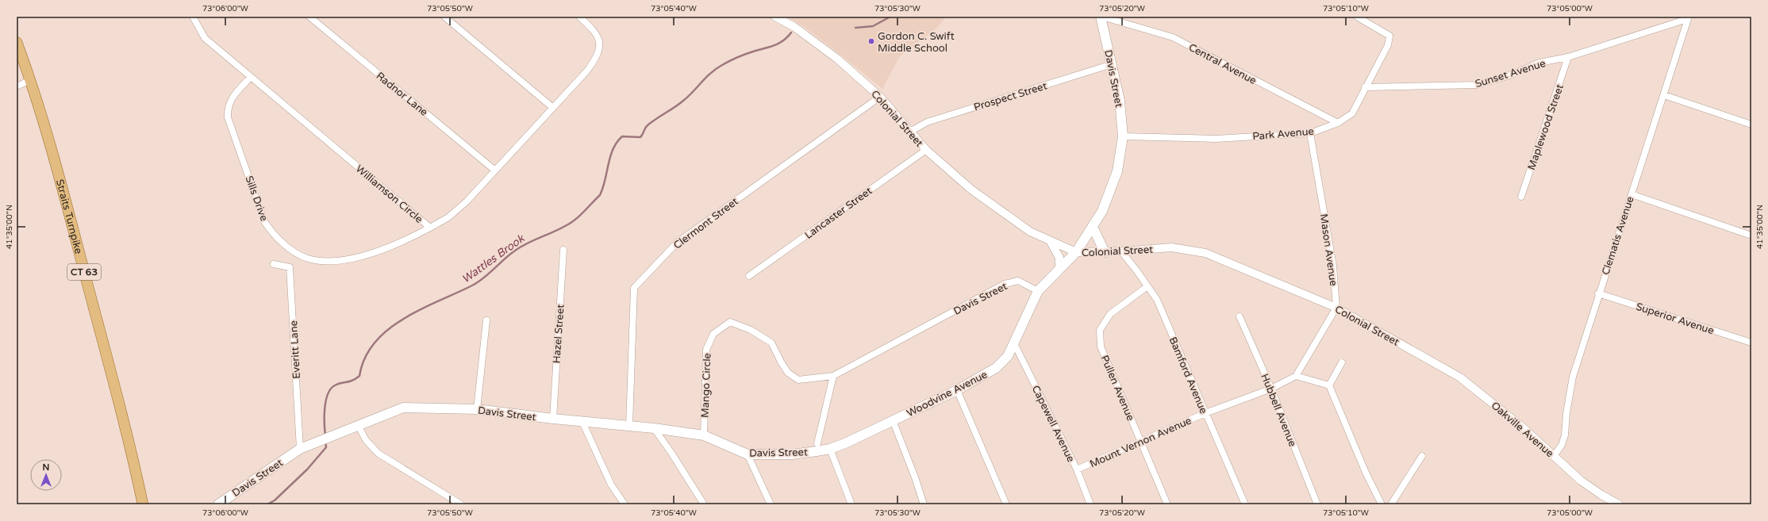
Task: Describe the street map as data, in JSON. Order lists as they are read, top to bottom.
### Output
{
  "streets": {
    "main road": [
      "Davis Street",
      "Straits Turnpike",
      "CT 63",
      "Woodvine Avenue"
    ],
    "street": [
      "Central Avenue",
      "Sunset Avenue",
      "Radnor Lane",
      "Prospect Street",
      "Colonial Street",
      "Maplewood Street",
      "Park Avenue",
      "Williamson Circle",
      "Sills Drive",
      "Lancaster Street",
      "Clermont Street",
      "Clematis Avenue",
      "Mason Avenue",
      "Superior Avenue",
      "Hazel Street",
      "Everitt Lane",
      "Bamford Avenue",
      "Mango Circle",
      "Pullen Avenue",
      "Hubbell Avenue",
      "Capewell Avenue",
      "Oakville Avenue",
      "Mount Vernon Avenue"
    ]
  },
  "crossings": [
    ["Central Avenue", "Davis Street"],
    ["Central Avenue", "Park Avenue"],
    ["Sunset Avenue", "Maplewood Street"],
    ["Sunset Avenue", "Park Avenue"],
    ["Sunset Avenue", "Clematis Avenue"],
    ["Davis Street", "Prospect Street"],
    ["Davis Street", "Colonial Street"],
    ["Davis Street", "Park Avenue"],
    ["Davis Street", "Clermont Street"],
    ["Davis Street", "Hazel Street"],
    ["Davis Street", "Everitt Lane"],
    ["Davis Street", "Mango Circle"],
    ["Davis Street", "Woodvine Avenue"],
    ["Radnor Lane", "Williamson Circle"],
    ["Prospect Street", "Colonial Street"],
    ["Colonial Street", "Lancaster Street"],
    ["Colonial Street", "Clermont Street"],
    ["Colonial Street", "Mason Avenue"],
    ["Colonial Street", "Bamford Avenue"],
    ["Colonial Street", "Oakville Avenue"],
    ["Park Avenue", "Mason Avenue"],
    ["Williamson Circle", "Sills Drive"],
    ["Clematis Avenue", "Superior Avenue"],
    ["Clematis Avenue", "Oakville Avenue"],
    ["Bamford Avenue", "Pullen Avenue"],
    ["Bamford Avenue", "Mount Vernon Avenue"],
    ["Pullen Avenue", "Mount Vernon Avenue"],
    ["Woodvine Avenue", "Capewell Avenue"],
    ["Hubbell Avenue", "Mount Vernon Avenue"],
    ["Capewell Avenue", "Mount Vernon Avenue"]
  ],
  "water": ["Wattles Brook"],
  "places": ["Gordon C. Swift Middle School"],
  "north": "top",
  "coordinates": [
    "73°06'00\"W",
    "73°05'50\"W",
    "73°05'40\"W",
    "73°05'30\"W",
    "73°05'20\"W",
    "73°05'10\"W",
    "73°05'00\"W",
    "41°35'00\"N"
  ]
}
